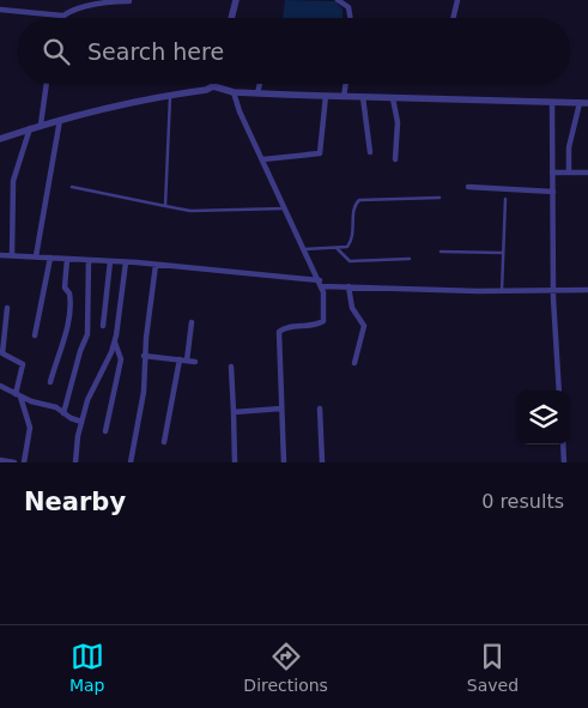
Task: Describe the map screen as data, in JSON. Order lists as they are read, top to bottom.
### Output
{
  "page": {
    "search": "Search here",
    "heading": ["Nearby", "0 results"],
    "nav": ["Map", "Directions", "Saved"]
  }
}
